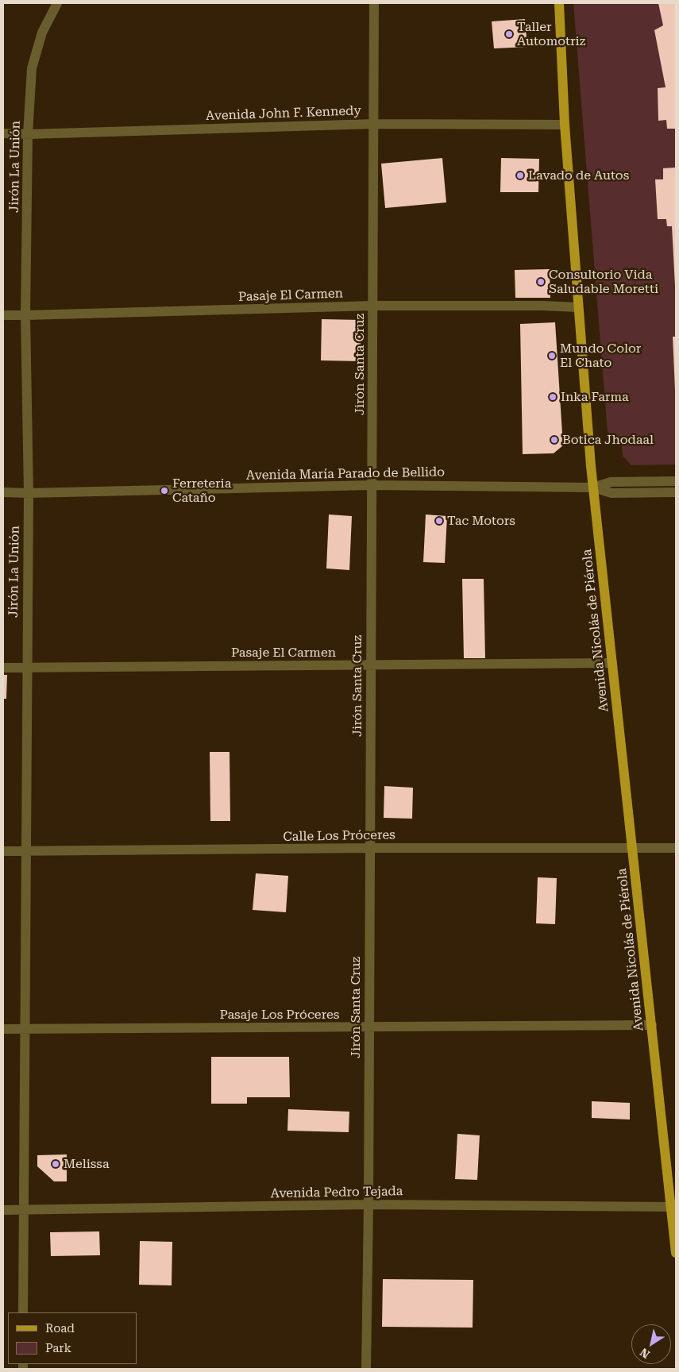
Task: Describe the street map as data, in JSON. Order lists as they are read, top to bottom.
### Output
{
  "streets": {
    "main road": ["Avenida Nicolás de Piérola"],
    "street": [
      "Avenida John F. Kennedy",
      "Jirón La Unión",
      "Pasaje El Carmen",
      "Jirón Santa Cruz",
      "Avenida María Parado de Bellido",
      "Calle Los Próceres",
      "Pasaje Los Próceres",
      "Avenida Pedro Tejada"
    ]
  },
  "crossings": [
    ["Avenida John F. Kennedy", "Jirón La Unión"],
    ["Avenida John F. Kennedy", "Jirón Santa Cruz"],
    ["Avenida John F. Kennedy", "Avenida Nicolás de Piérola"],
    ["Jirón La Unión", "Pasaje El Carmen"],
    ["Jirón La Unión", "Avenida María Parado de Bellido"],
    ["Jirón La Unión", "Calle Los Próceres"],
    ["Jirón La Unión", "Pasaje Los Próceres"],
    ["Jirón La Unión", "Avenida Pedro Tejada"],
    ["Pasaje El Carmen", "Jirón Santa Cruz"],
    ["Pasaje El Carmen", "Avenida Nicolás de Piérola"],
    ["Jirón Santa Cruz", "Avenida María Parado de Bellido"],
    ["Jirón Santa Cruz", "Calle Los Próceres"],
    ["Jirón Santa Cruz", "Pasaje Los Próceres"],
    ["Jirón Santa Cruz", "Avenida Pedro Tejada"],
    ["Avenida María Parado de Bellido", "Avenida Nicolás de Piérola"],
    ["Avenida Nicolás de Piérola", "Calle Los Próceres"],
    ["Avenida Nicolás de Piérola", "Pasaje Los Próceres"],
    ["Avenida Nicolás de Piérola", "Avenida Pedro Tejada"]
  ],
  "places": [
    "Taller Automotriz",
    "Lavado de Autos",
    "Consultorio Vida Saludable Moretti",
    "Mundo Color El Chato",
    "Inka Farma",
    "Botica Jhodaal",
    "Ferreteria Cataño",
    "Tac Motors",
    "Melissa"
  ],
  "legend": ["Road", "Park"],
  "north": "bottom left"
}
